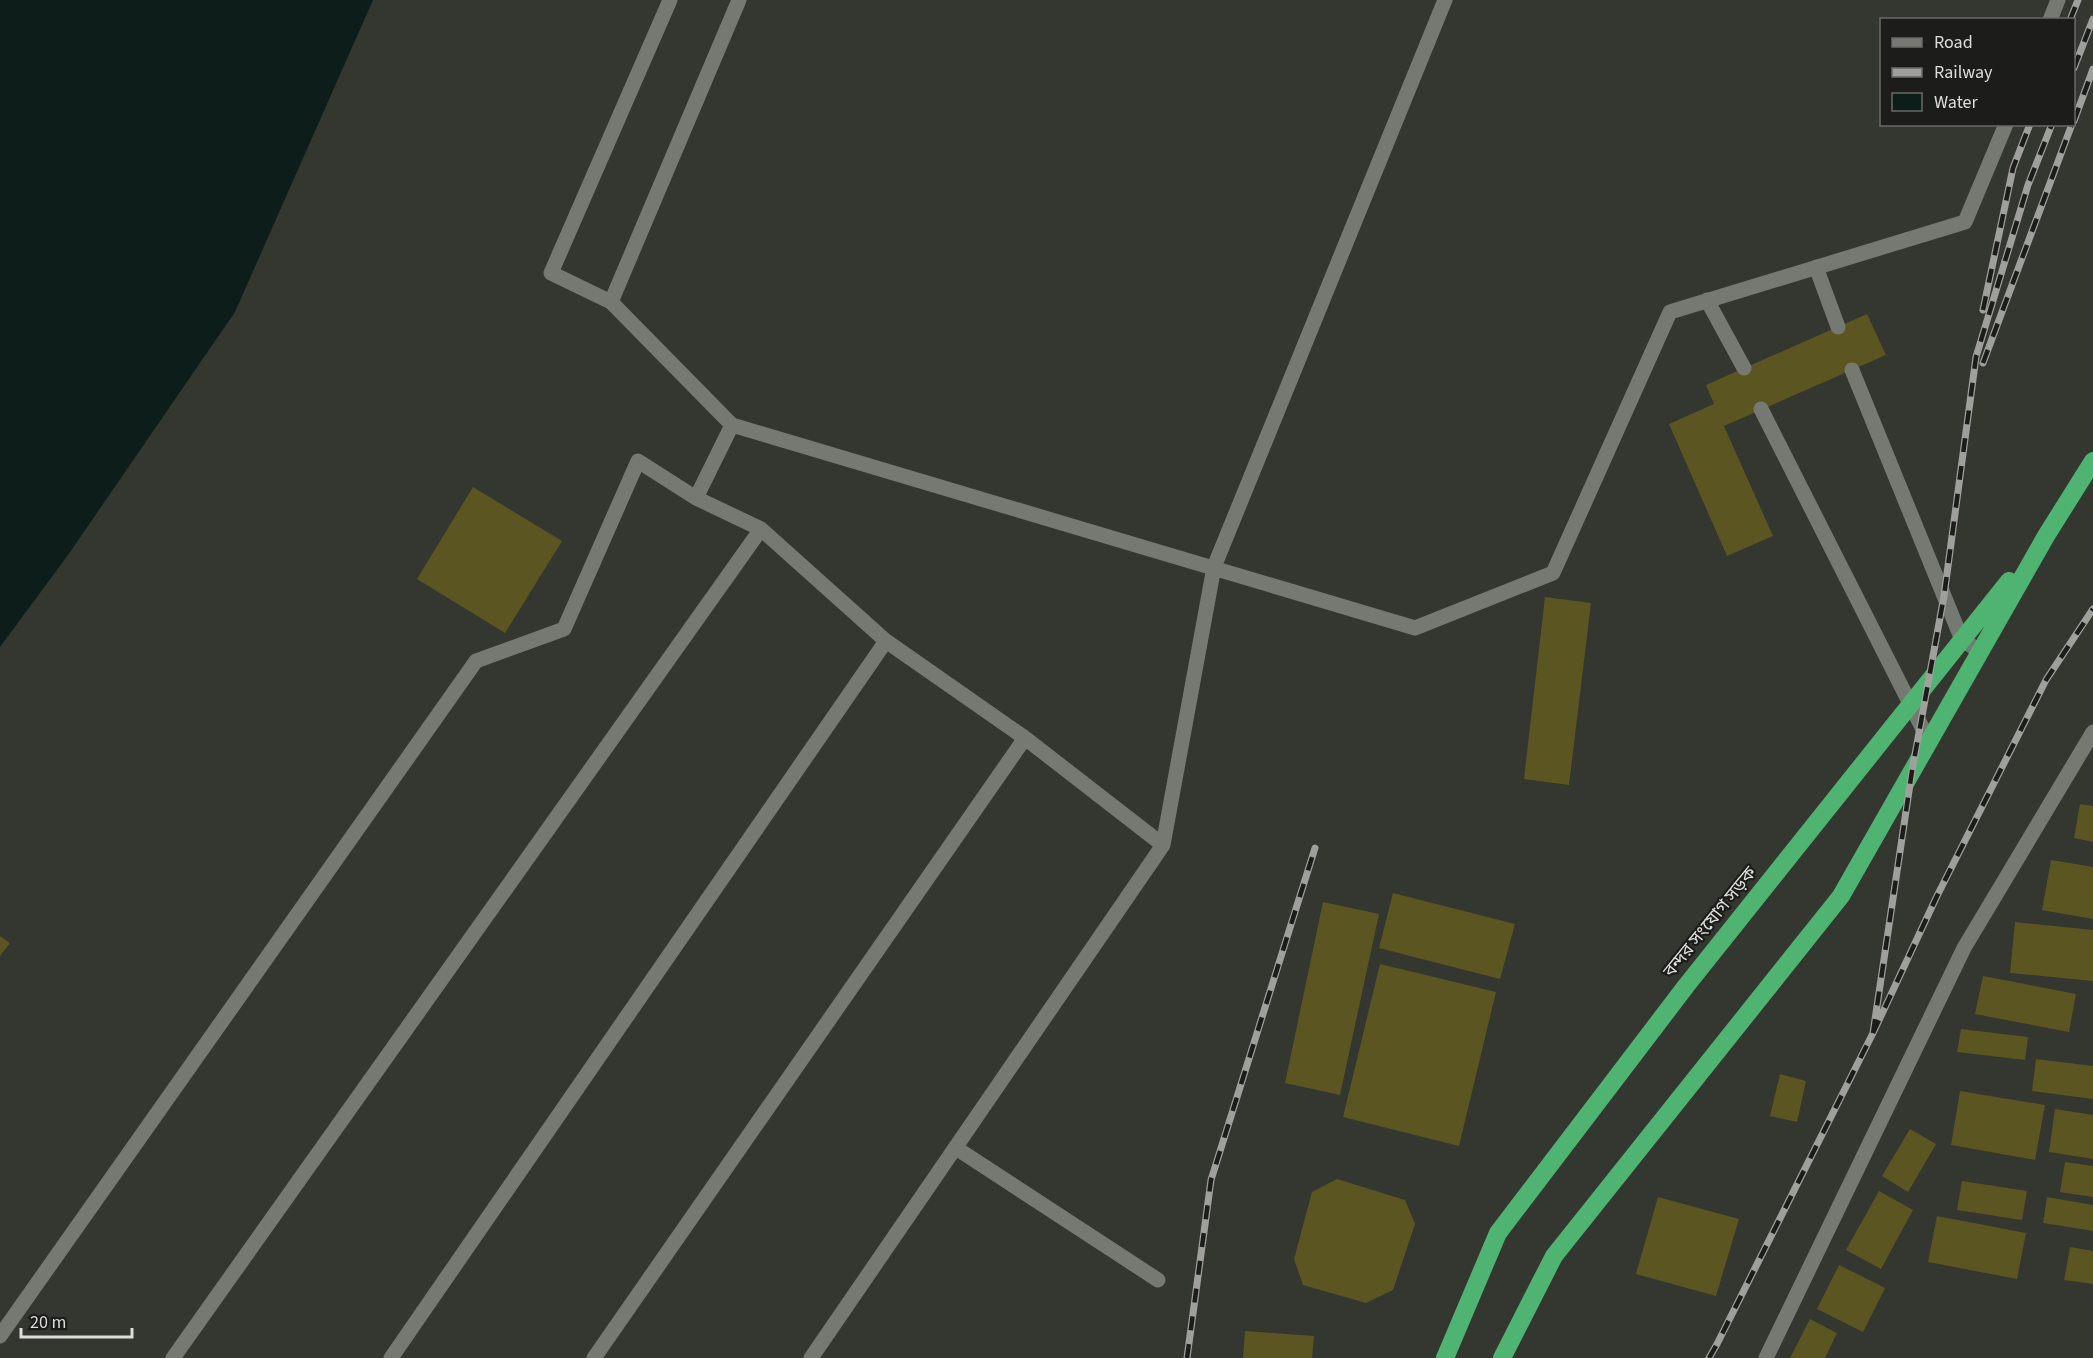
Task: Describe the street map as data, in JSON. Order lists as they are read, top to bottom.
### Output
{
  "streets": {
    "highway": ["বন্দর সংযোগ সড়ক"]
  },
  "legend": ["Road", "Railway", "Water"],
  "scale_bar": "20 m"
}
